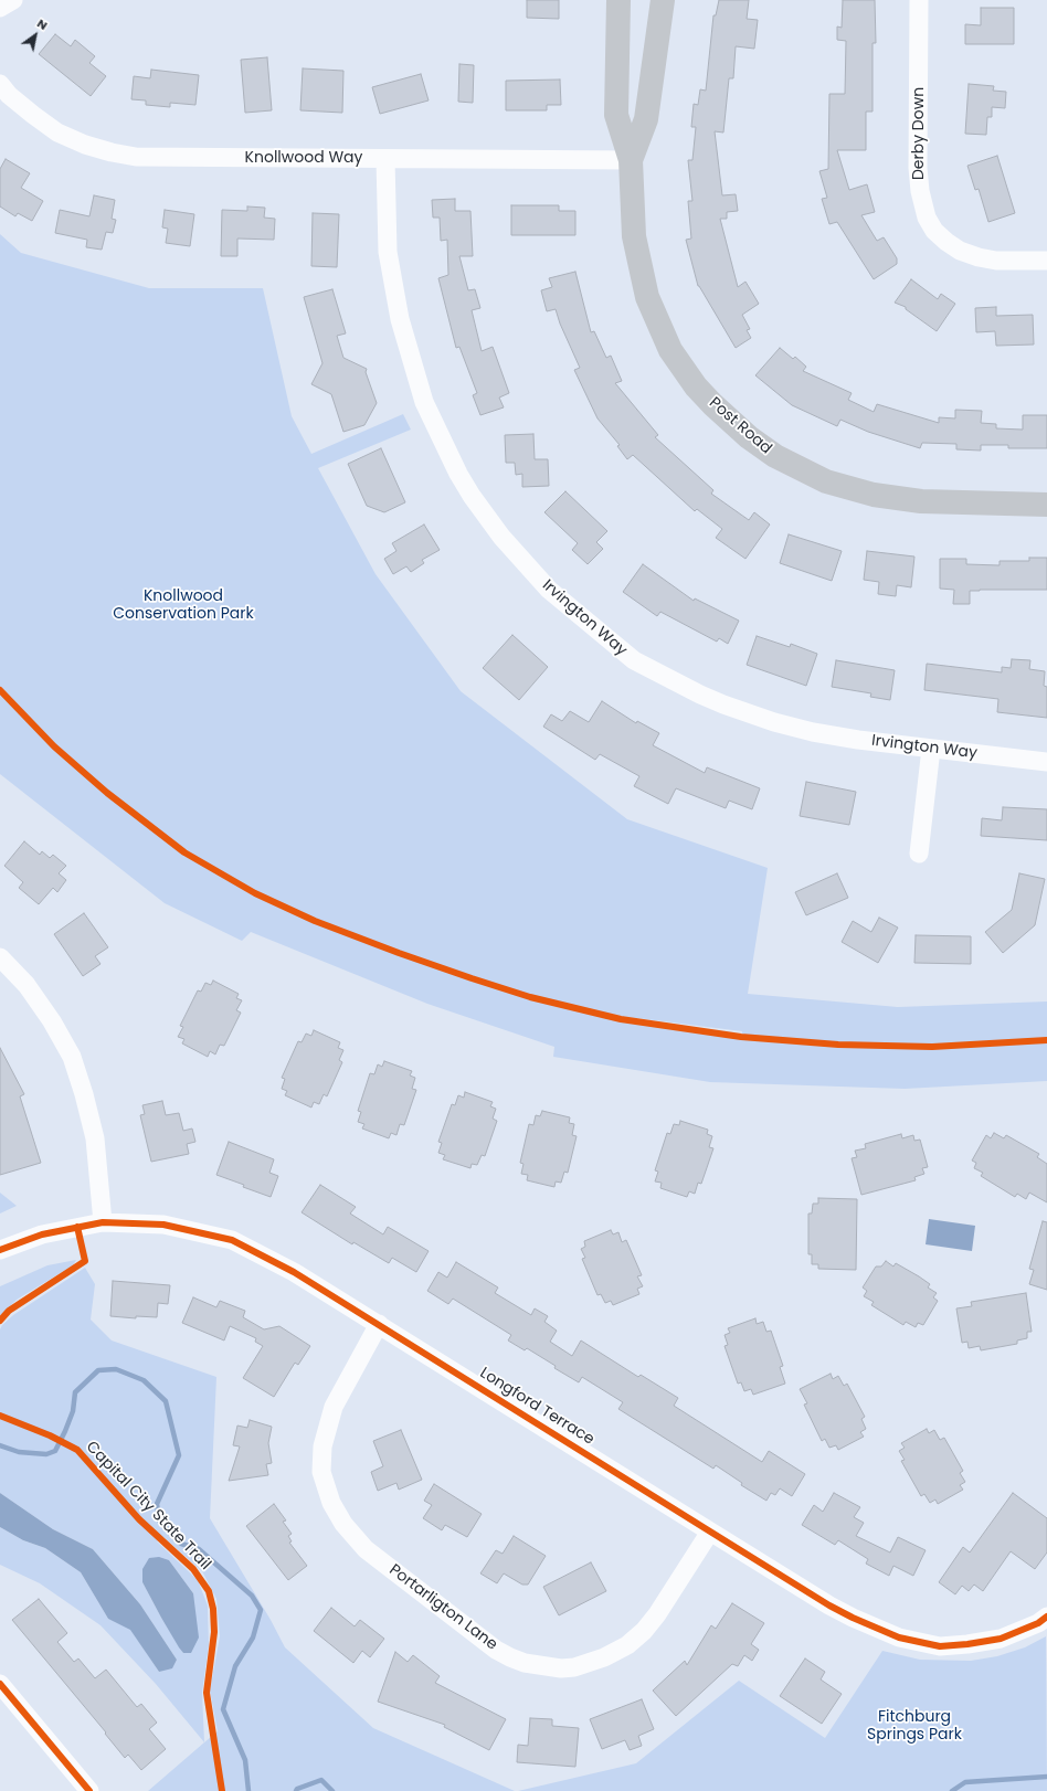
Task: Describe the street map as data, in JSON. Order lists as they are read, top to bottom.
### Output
{
  "streets": {
    "street": [
      "Derby Down",
      "Knollwood Way",
      "Post Road",
      "Irvington Way",
      "Longford Terrace",
      "Portarligton Lane"
    ],
    "cycle path": ["Capital City State Trail"]
  },
  "crossings": [
    ["Knollwood Way", "Post Road"],
    ["Knollwood Way", "Irvington Way"],
    ["Longford Terrace", "Portarligton Lane"]
  ],
  "parks": ["Knollwood Conservation Park", "Fitchburg Springs Park"],
  "north": "top right"
}
